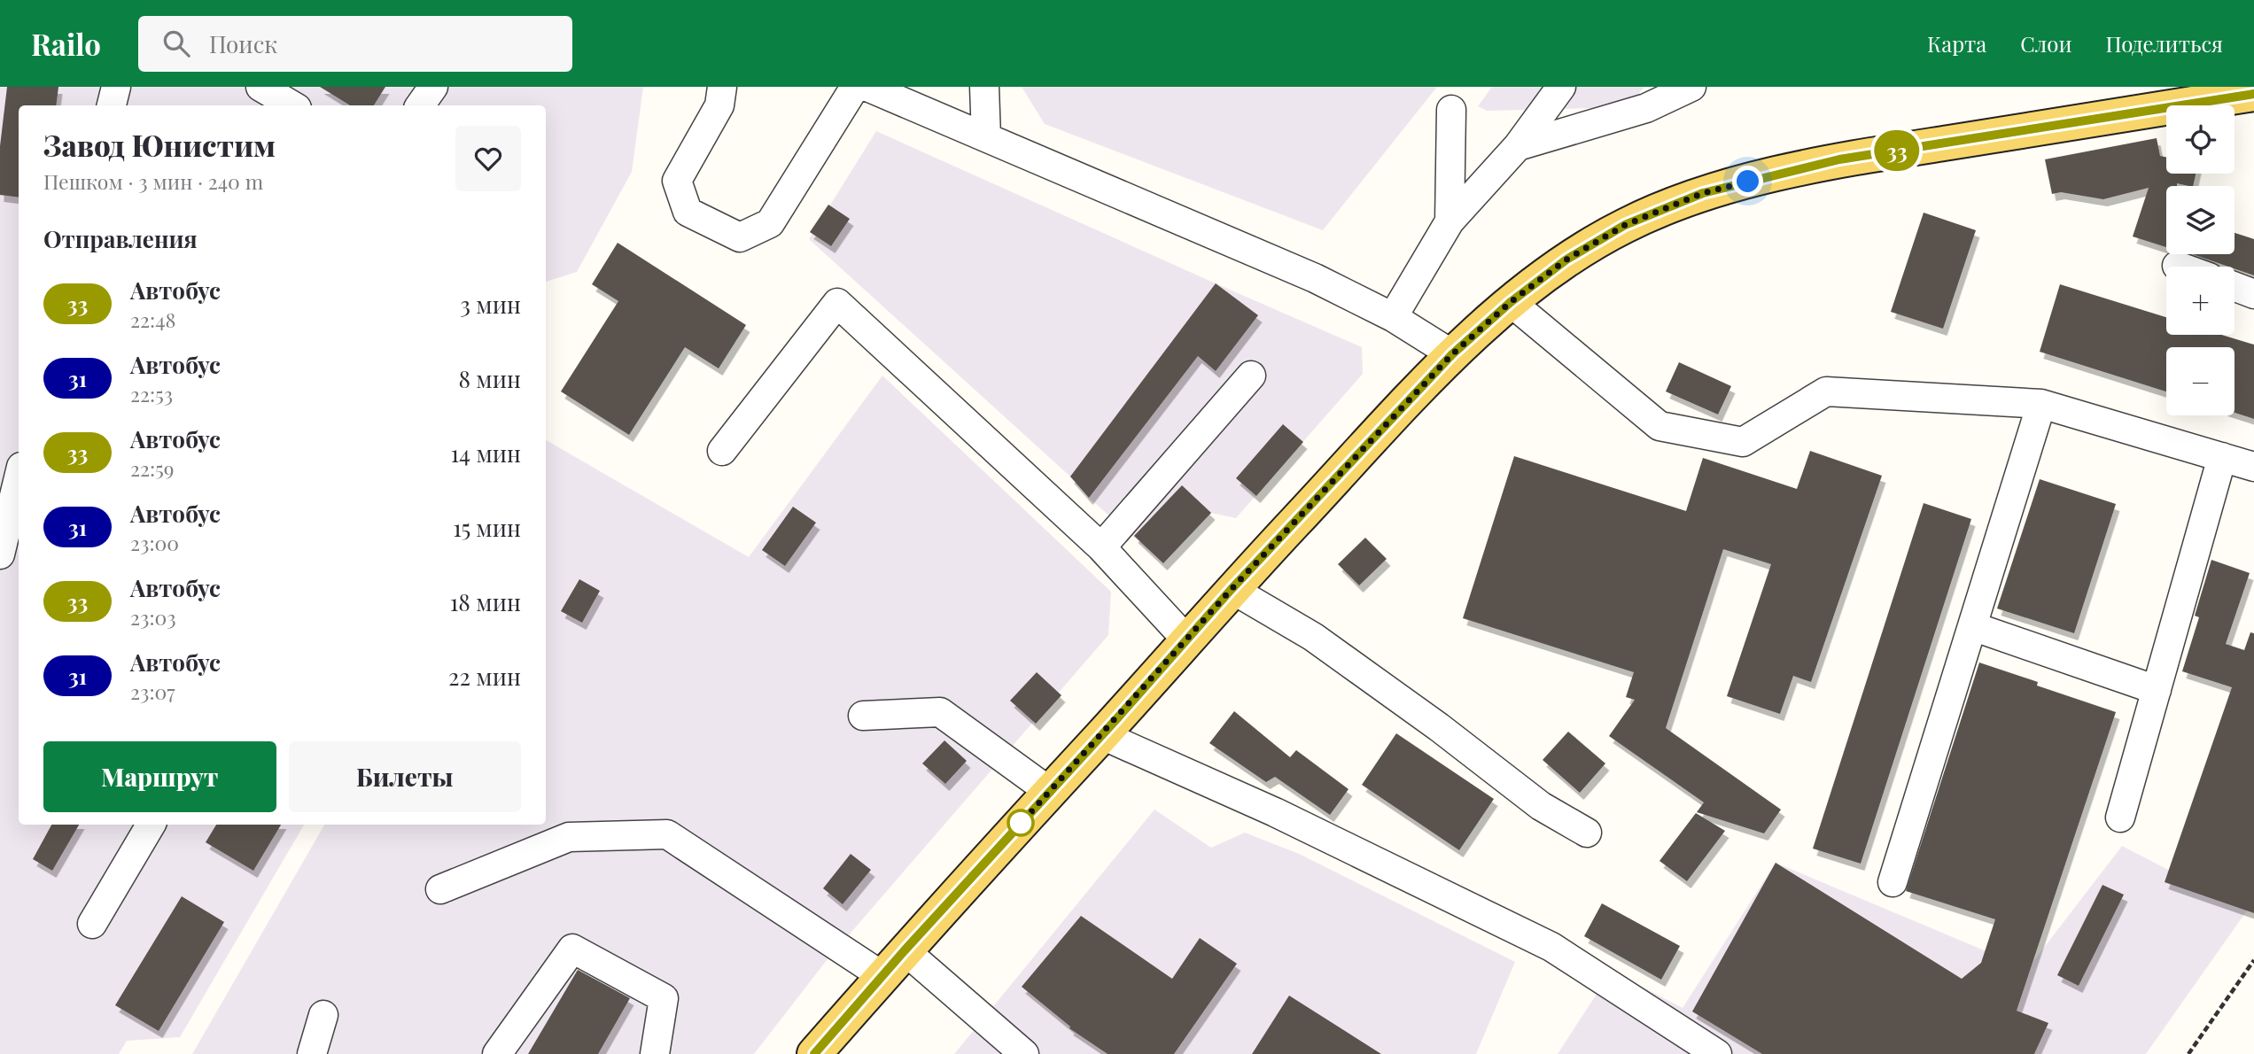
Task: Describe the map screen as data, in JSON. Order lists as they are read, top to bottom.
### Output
{
  "lines": ["bus line 33"],
  "page": {
    "header": "Railo",
    "search": "Поиск",
    "nav": ["Карта", "Слои", "Поделиться"],
    "on_map": "33",
    "map_buttons": ["+", "−"],
    "heading": [
      ["Завод Юнистим", "Пешком · 3 мин · 240 m"],
      "Отправления"
    ],
    "list": [
      {
        "mark": "33",
        "name": "Автобус",
        "note": "22:48",
        "value": "3 мин"
      },
      {
        "mark": "31",
        "name": "Автобус",
        "note": "22:53",
        "value": "8 мин"
      },
      {
        "mark": "33",
        "name": "Автобус",
        "note": "22:59",
        "value": "14 мин"
      },
      {
        "mark": "31",
        "name": "Автобус",
        "note": "23:00",
        "value": "15 мин"
      },
      {
        "mark": "33",
        "name": "Автобус",
        "note": "23:03",
        "value": "18 мин"
      },
      {
        "mark": "31",
        "name": "Автобус",
        "note": "23:07",
        "value": "22 мин"
      }
    ],
    "buttons": ["Маршрут", "Билеты"]
  }
}
